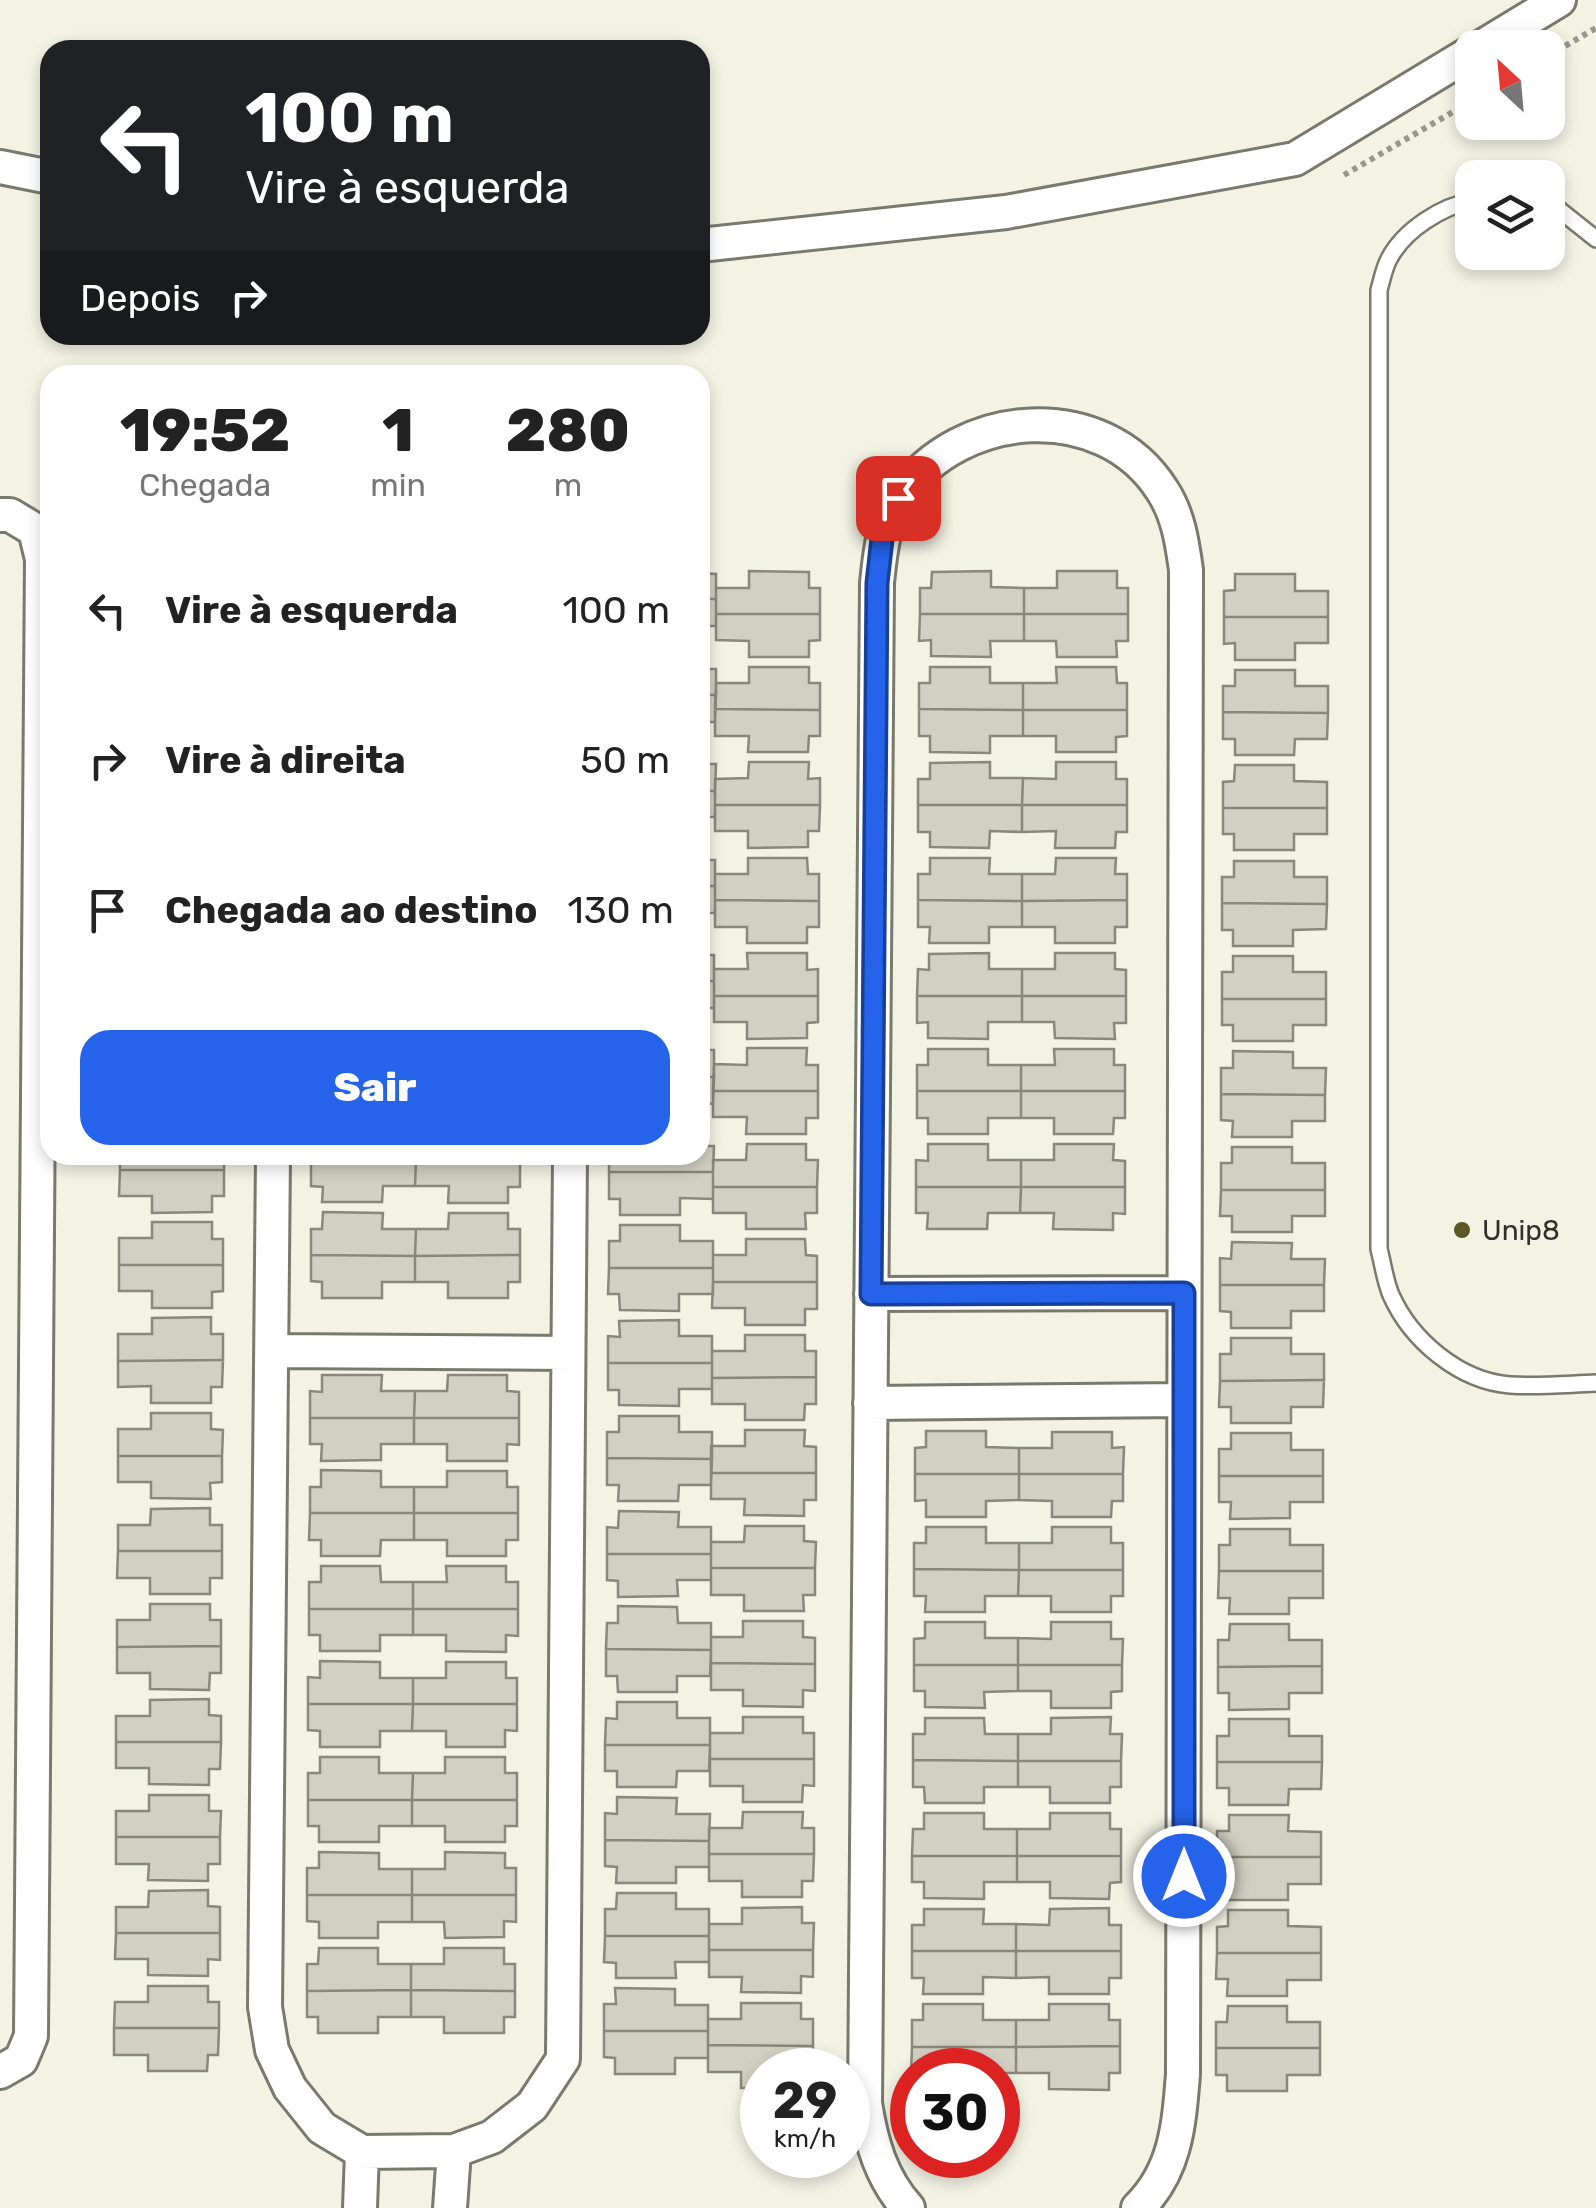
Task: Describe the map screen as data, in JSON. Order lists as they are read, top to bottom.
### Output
{
  "places": ["Unip8"],
  "north": "top left",
  "page": {
    "turn": ["100 m", "Vire à esquerda"],
    "then": "Depois",
    "eta": [
      "19:52",
      "Chegada",
      "1",
      "min",
      "280",
      "m"
    ],
    "list": [
      {
        "name": "Vire à esquerda",
        "value": "100 m"
      },
      {
        "name": "Vire à direita",
        "value": "50 m"
      },
      {
        "name": "Chegada ao destino",
        "value": "130 m"
      }
    ],
    "buttons": "Sair",
    "speed": "29 km/h",
    "limit": "30"
  }
}
